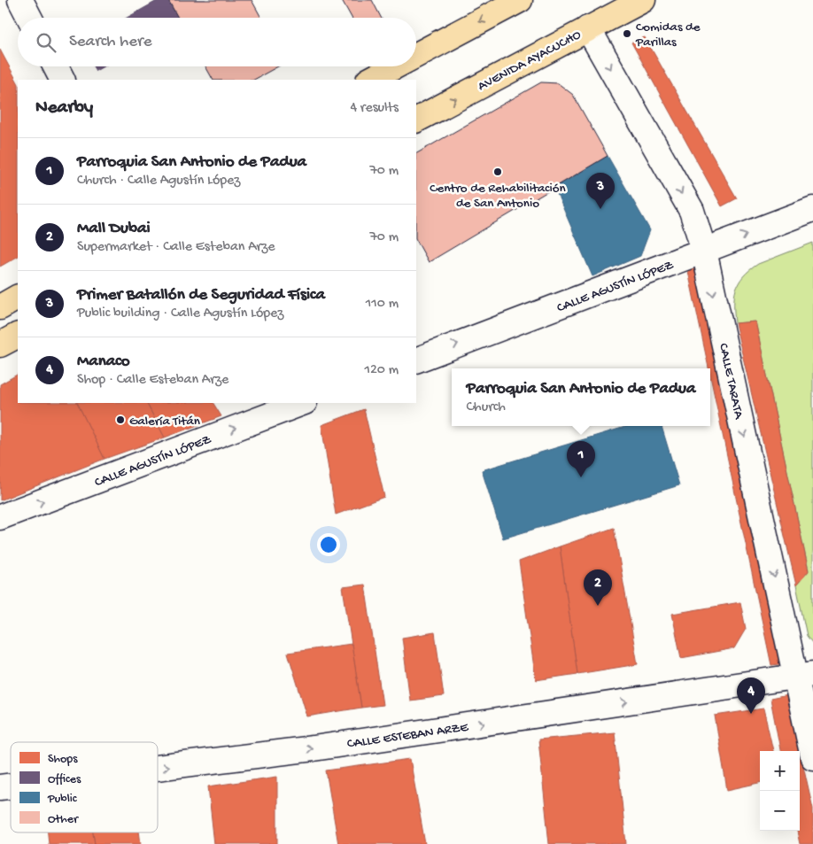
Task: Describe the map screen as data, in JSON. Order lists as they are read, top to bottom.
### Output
{
  "streets": {
    "main road": ["AVENIDA AYACUCHO"],
    "street": ["CALLE AGUSTÍN LÓPEZ", "CALLE TARATA", "CALLE ESTEBAN ARZE"]
  },
  "crossings": [
    ["AVENIDA AYACUCHO", "CALLE TARATA"],
    ["CALLE AGUSTÍN LÓPEZ", "CALLE TARATA"],
    ["CALLE TARATA", "CALLE ESTEBAN ARZE"]
  ],
  "one_way": ["CALLE AGUSTÍN LÓPEZ", "CALLE TARATA", "CALLE ESTEBAN ARZE"],
  "places": ["Comidas de Parillas", "Centro de Rehabilitación de San Antonio", "Galería Titán"],
  "legend": [
    "Shops",
    "Offices",
    "Public",
    "Other"
  ],
  "page": {
    "search": "Search here",
    "heading": ["Nearby", "4 results"],
    "list": [
      {
        "mark": "1",
        "name": "Parroquia San Antonio de Padua",
        "note": "Church · Calle Agustín López",
        "value": "70 m"
      },
      {
        "mark": "2",
        "name": "Mall Dubai",
        "note": "Supermarket · Calle Esteban Arze",
        "value": "70 m"
      },
      {
        "mark": "3",
        "name": "Primer Batallón de Seguridad Física",
        "note": "Public building · Calle Agustín López",
        "value": "110 m"
      },
      {
        "mark": "4",
        "name": "Manaco",
        "note": "Shop · Calle Esteban Arze",
        "value": "120 m"
      }
    ],
    "pins": [
      "3",
      "1",
      "2",
      "4"
    ],
    "popup": ["Parroquia San Antonio de Padua", "Church"],
    "map_buttons": ["+", "−"]
  }
}
